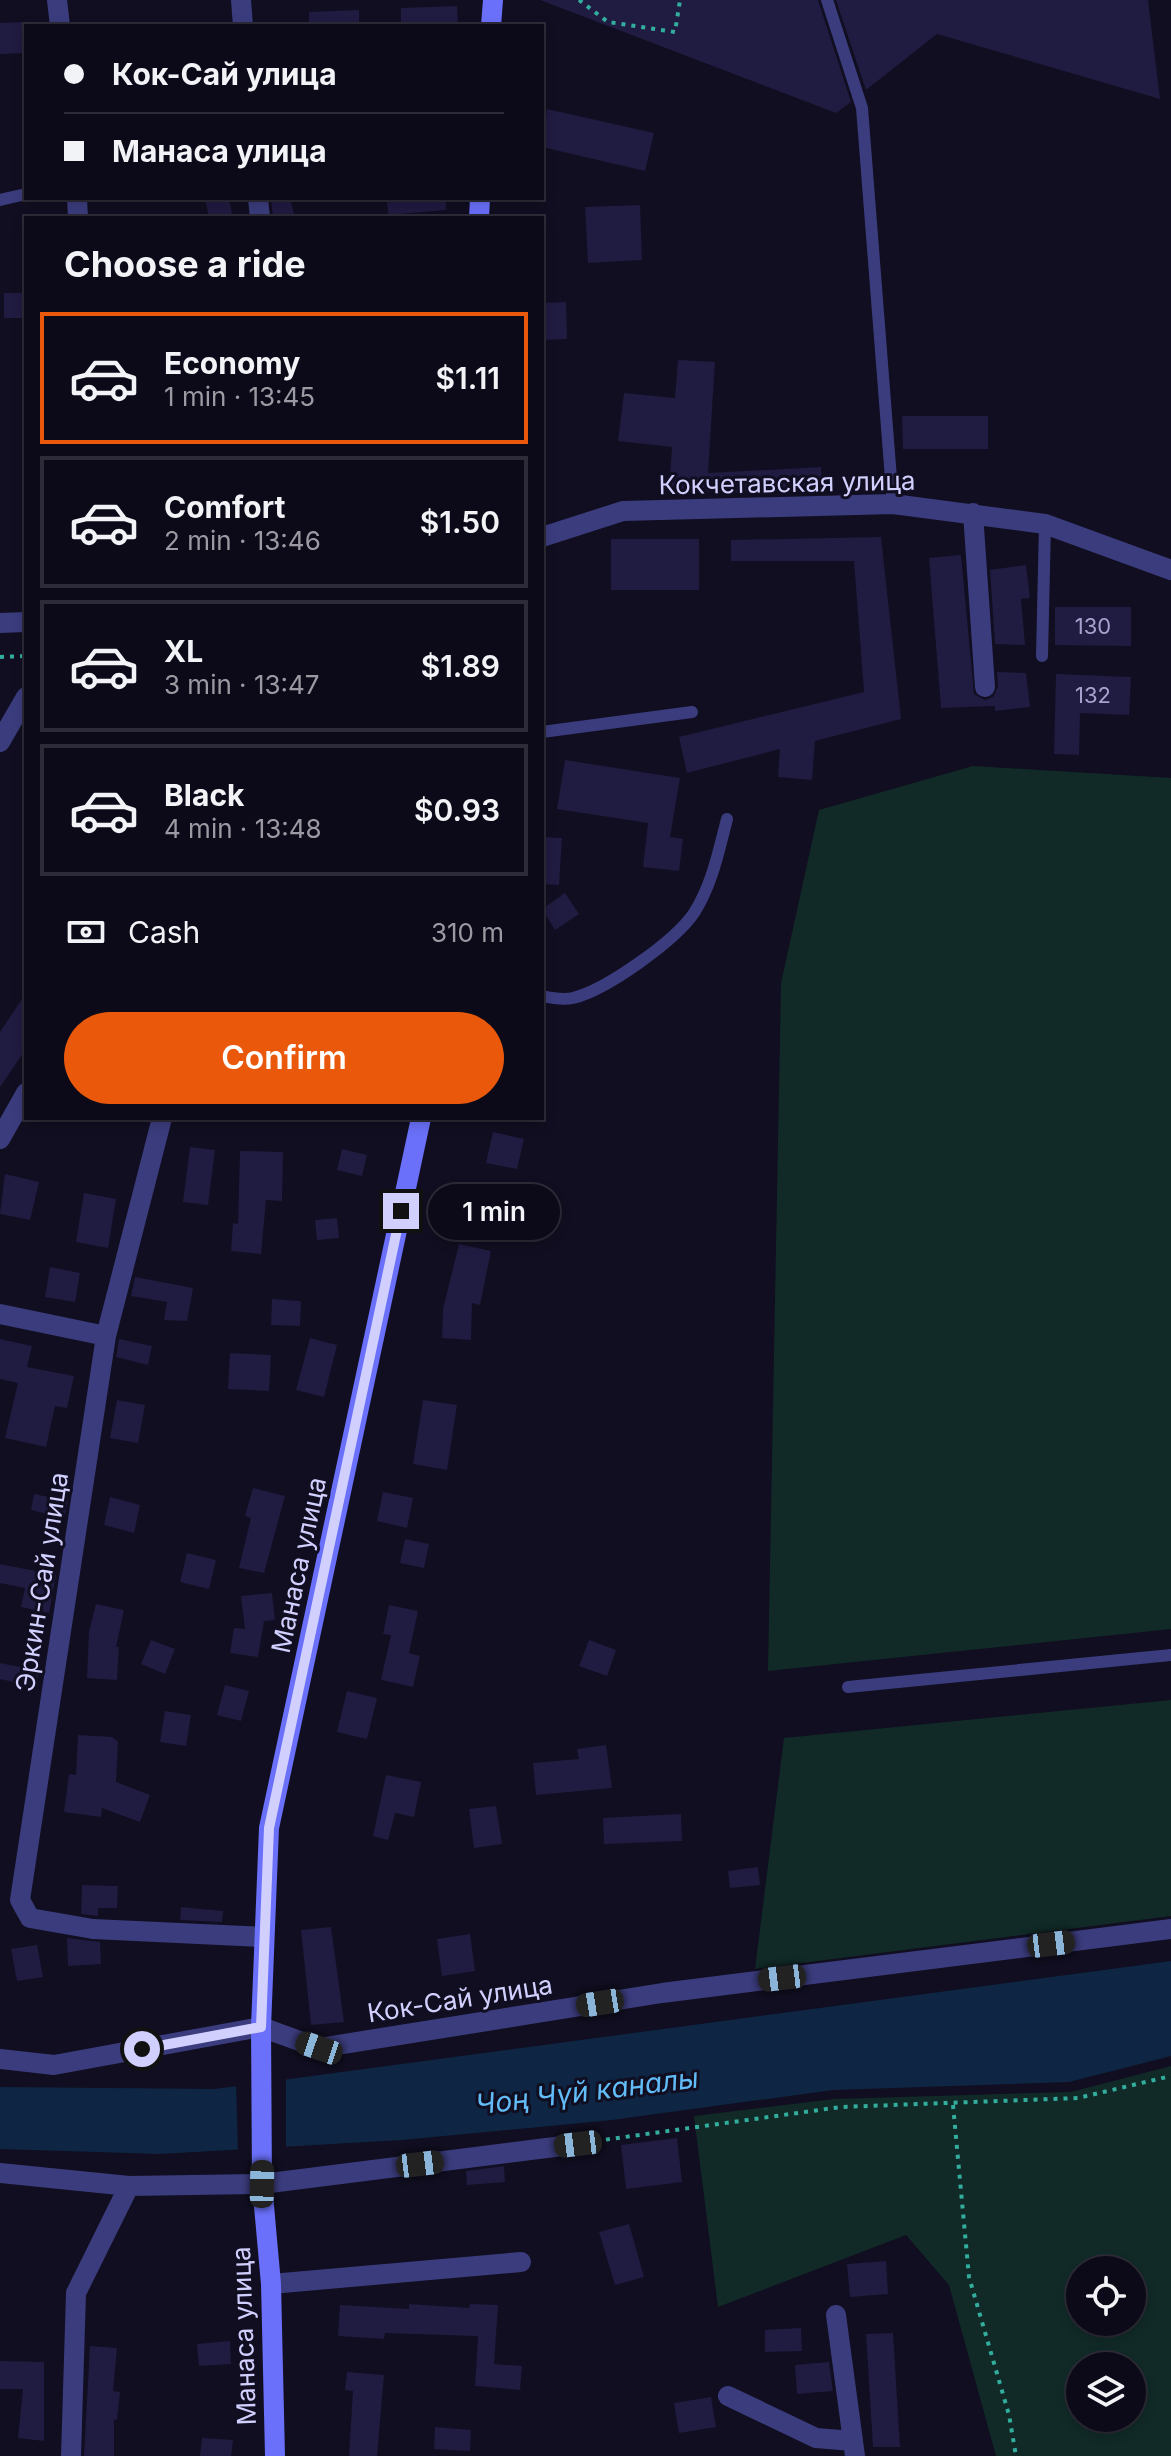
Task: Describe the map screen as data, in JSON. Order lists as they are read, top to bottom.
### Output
{
  "streets": {
    "street": [
      "Кокчетавская улица",
      "Манаса улица",
      "Эркин-Сай улица",
      "Кок-Сай улица"
    ]
  },
  "crossings": [
    ["Манаса улица", "Эркин-Сай улица"],
    ["Манаса улица", "Кок-Сай улица"]
  ],
  "water": ["Чоң Чүй каналы"],
  "house_numbers": ["130", "132"],
  "page": {
    "banner": ["Кок-Сай улица", "Манаса улица"],
    "heading": "Choose a ride",
    "list": [
      {
        "name": "Economy",
        "note": "1 min · 13:45",
        "value": "$1.11"
      },
      {
        "name": "Comfort",
        "note": "2 min · 13:46",
        "value": "$1.50"
      },
      {
        "name": "XL",
        "note": "3 min · 13:47",
        "value": "$1.89"
      },
      {
        "name": "Black",
        "note": "4 min · 13:48",
        "value": "$0.93"
      }
    ],
    "pay": ["Cash", "310 m"],
    "buttons": "Confirm",
    "bubble": "1 min"
  }
}
